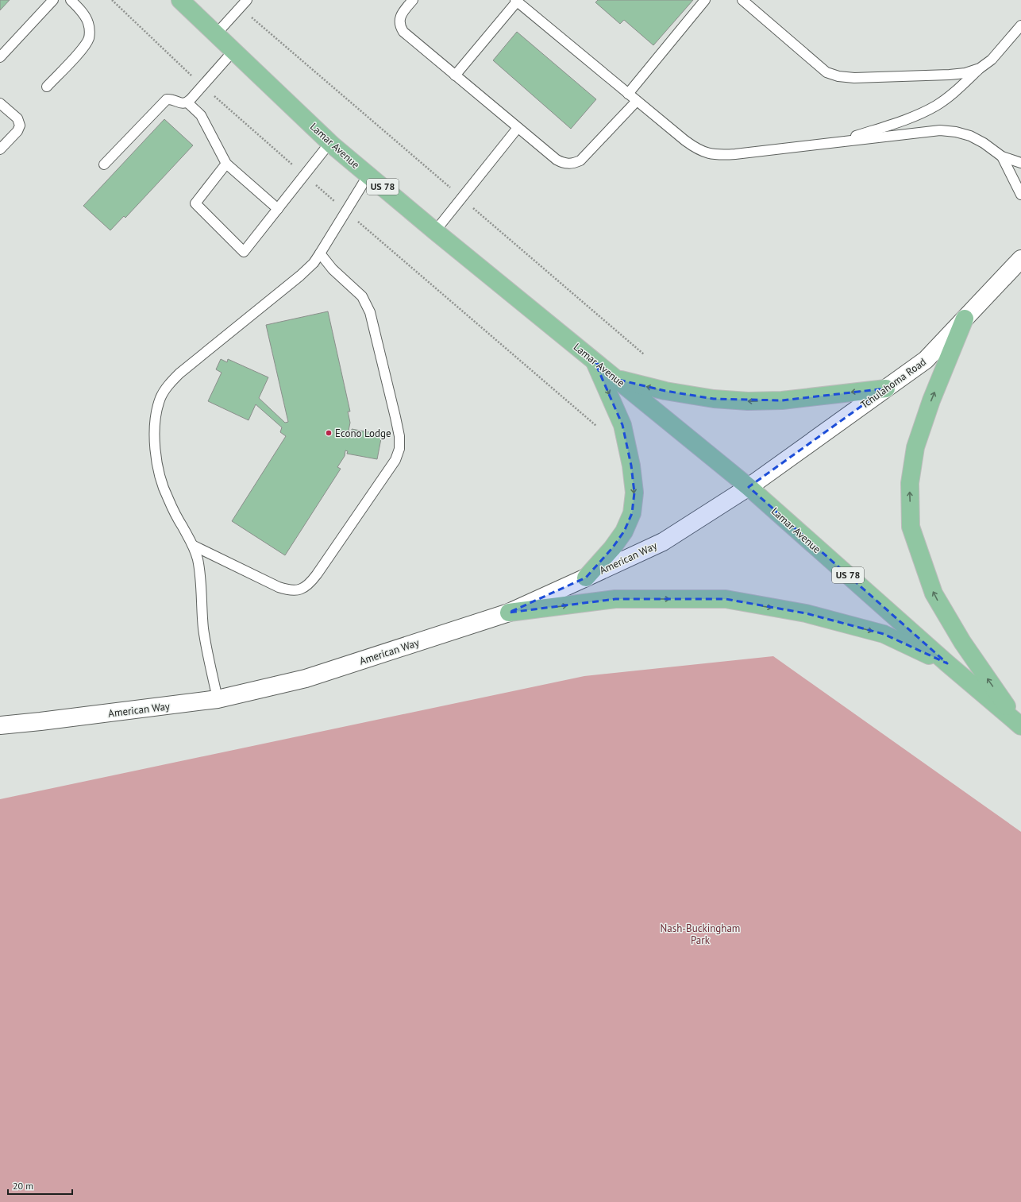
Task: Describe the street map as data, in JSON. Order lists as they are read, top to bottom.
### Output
{
  "streets": {
    "highway": ["Lamar Avenue", "US 78"],
    "main road": ["Tchulahoma Road", "American Way"]
  },
  "crossings": [
    ["Lamar Avenue", "Tchulahoma Road"],
    ["Lamar Avenue", "American Way"],
    ["Tchulahoma Road", "American Way"]
  ],
  "parks": ["Nash-Buckingham Park"],
  "places": ["Econo Lodge"],
  "scale_bar": "20 m"
}
